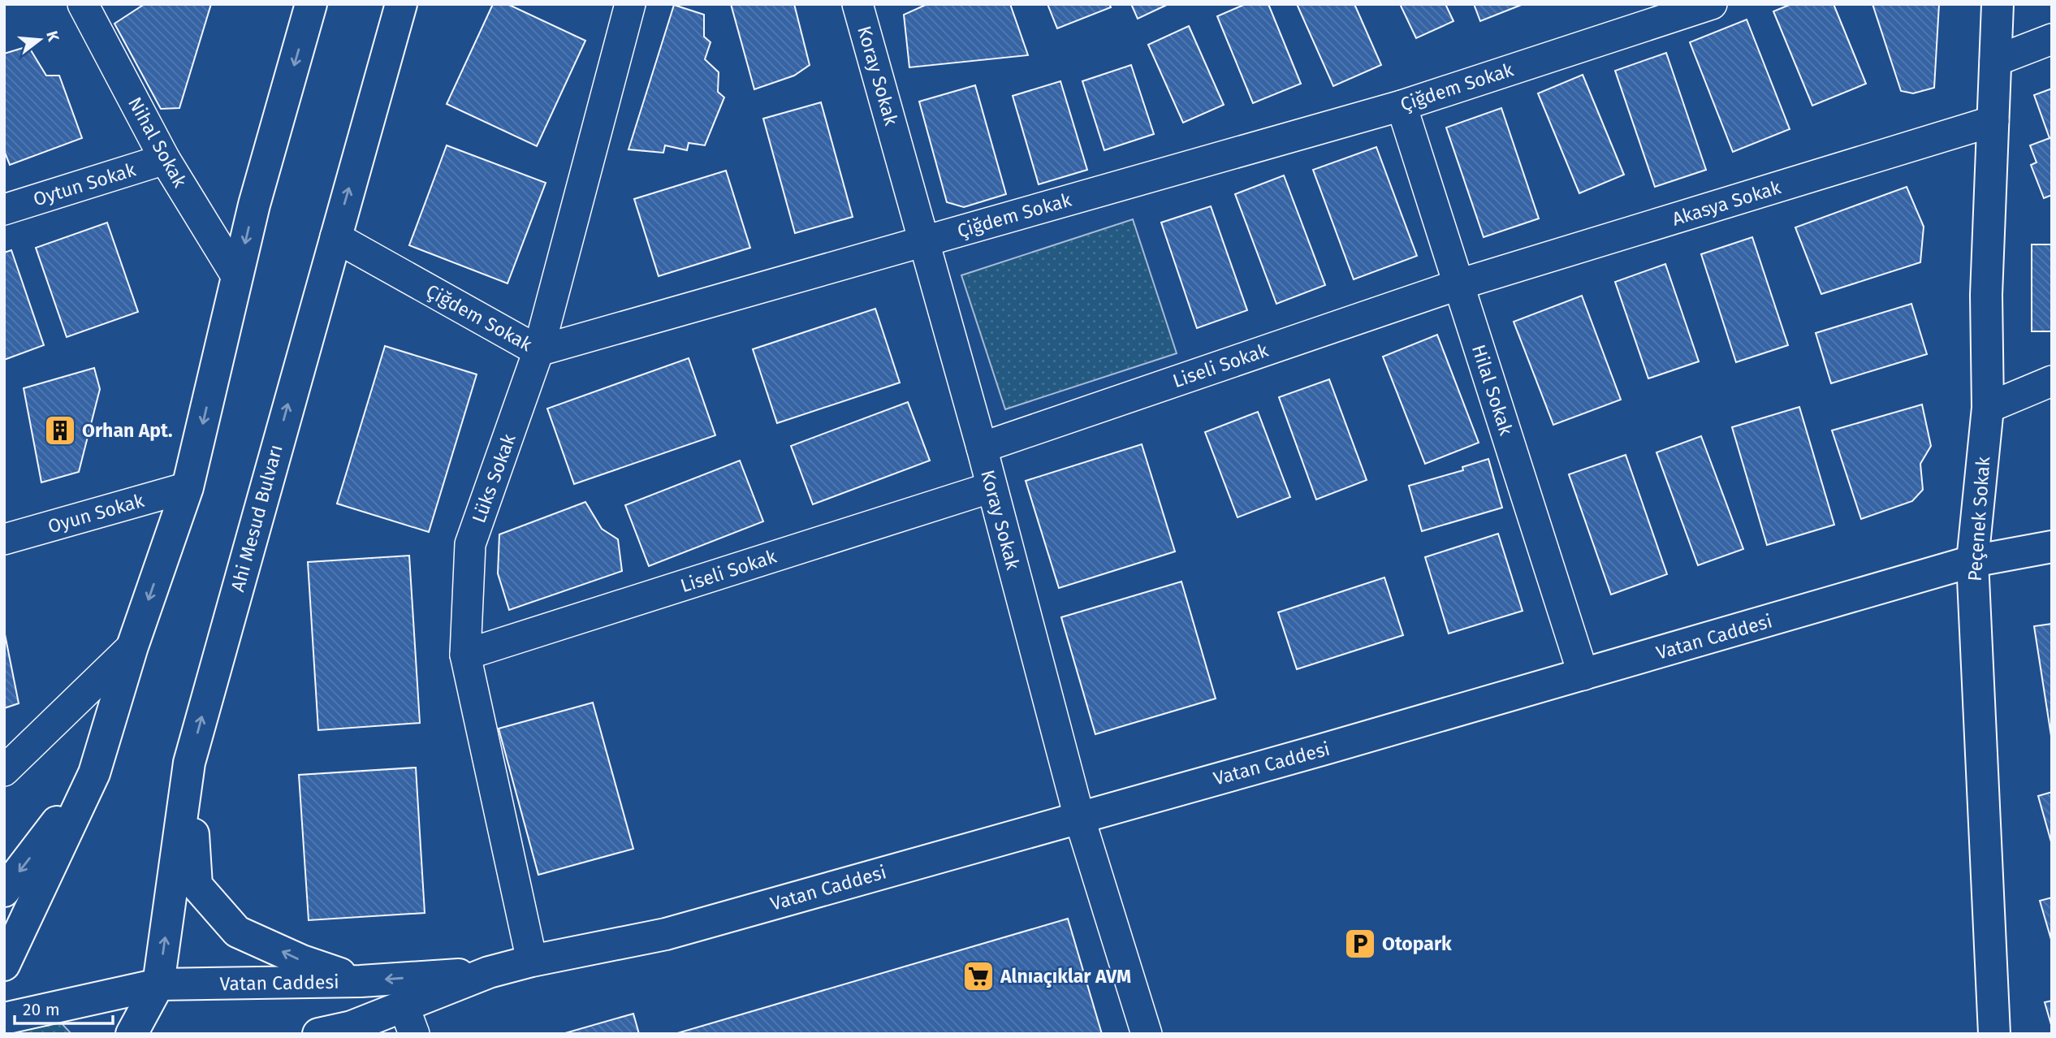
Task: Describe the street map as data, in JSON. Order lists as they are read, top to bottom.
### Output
{
  "streets": {
    "main road": ["Ahi Mesud Bulvarı", "Peçenek Sokak", "Vatan Caddesi"],
    "street": [
      "Koray Sokak",
      "Çiğdem Sokak",
      "Nihal Sokak",
      "Oytun Sokak",
      "Akasya Sokak",
      "Liseli Sokak",
      "Hilal Sokak",
      "Lüks Sokak",
      "Oyun Sokak"
    ]
  },
  "crossings": [
    ["Koray Sokak", "Çiğdem Sokak"],
    ["Koray Sokak", "Liseli Sokak"],
    ["Koray Sokak", "Vatan Caddesi"],
    ["Çiğdem Sokak", "Hilal Sokak"],
    ["Çiğdem Sokak", "Lüks Sokak"],
    ["Çiğdem Sokak", "Ahi Mesud Bulvarı"],
    ["Nihal Sokak", "Oytun Sokak"],
    ["Akasya Sokak", "Liseli Sokak"],
    ["Akasya Sokak", "Hilal Sokak"],
    ["Akasya Sokak", "Peçenek Sokak"],
    ["Liseli Sokak", "Hilal Sokak"],
    ["Liseli Sokak", "Lüks Sokak"],
    ["Hilal Sokak", "Vatan Caddesi"],
    ["Lüks Sokak", "Vatan Caddesi"],
    ["Ahi Mesud Bulvarı", "Vatan Caddesi"],
    ["Peçenek Sokak", "Vatan Caddesi"]
  ],
  "places": {
    "building": ["Orhan Apt."],
    "parking": ["Otopark"],
    "supermarket": ["Alnıaçıklar AVM"]
  },
  "scale_bar": "20 m",
  "north": "right"
}
